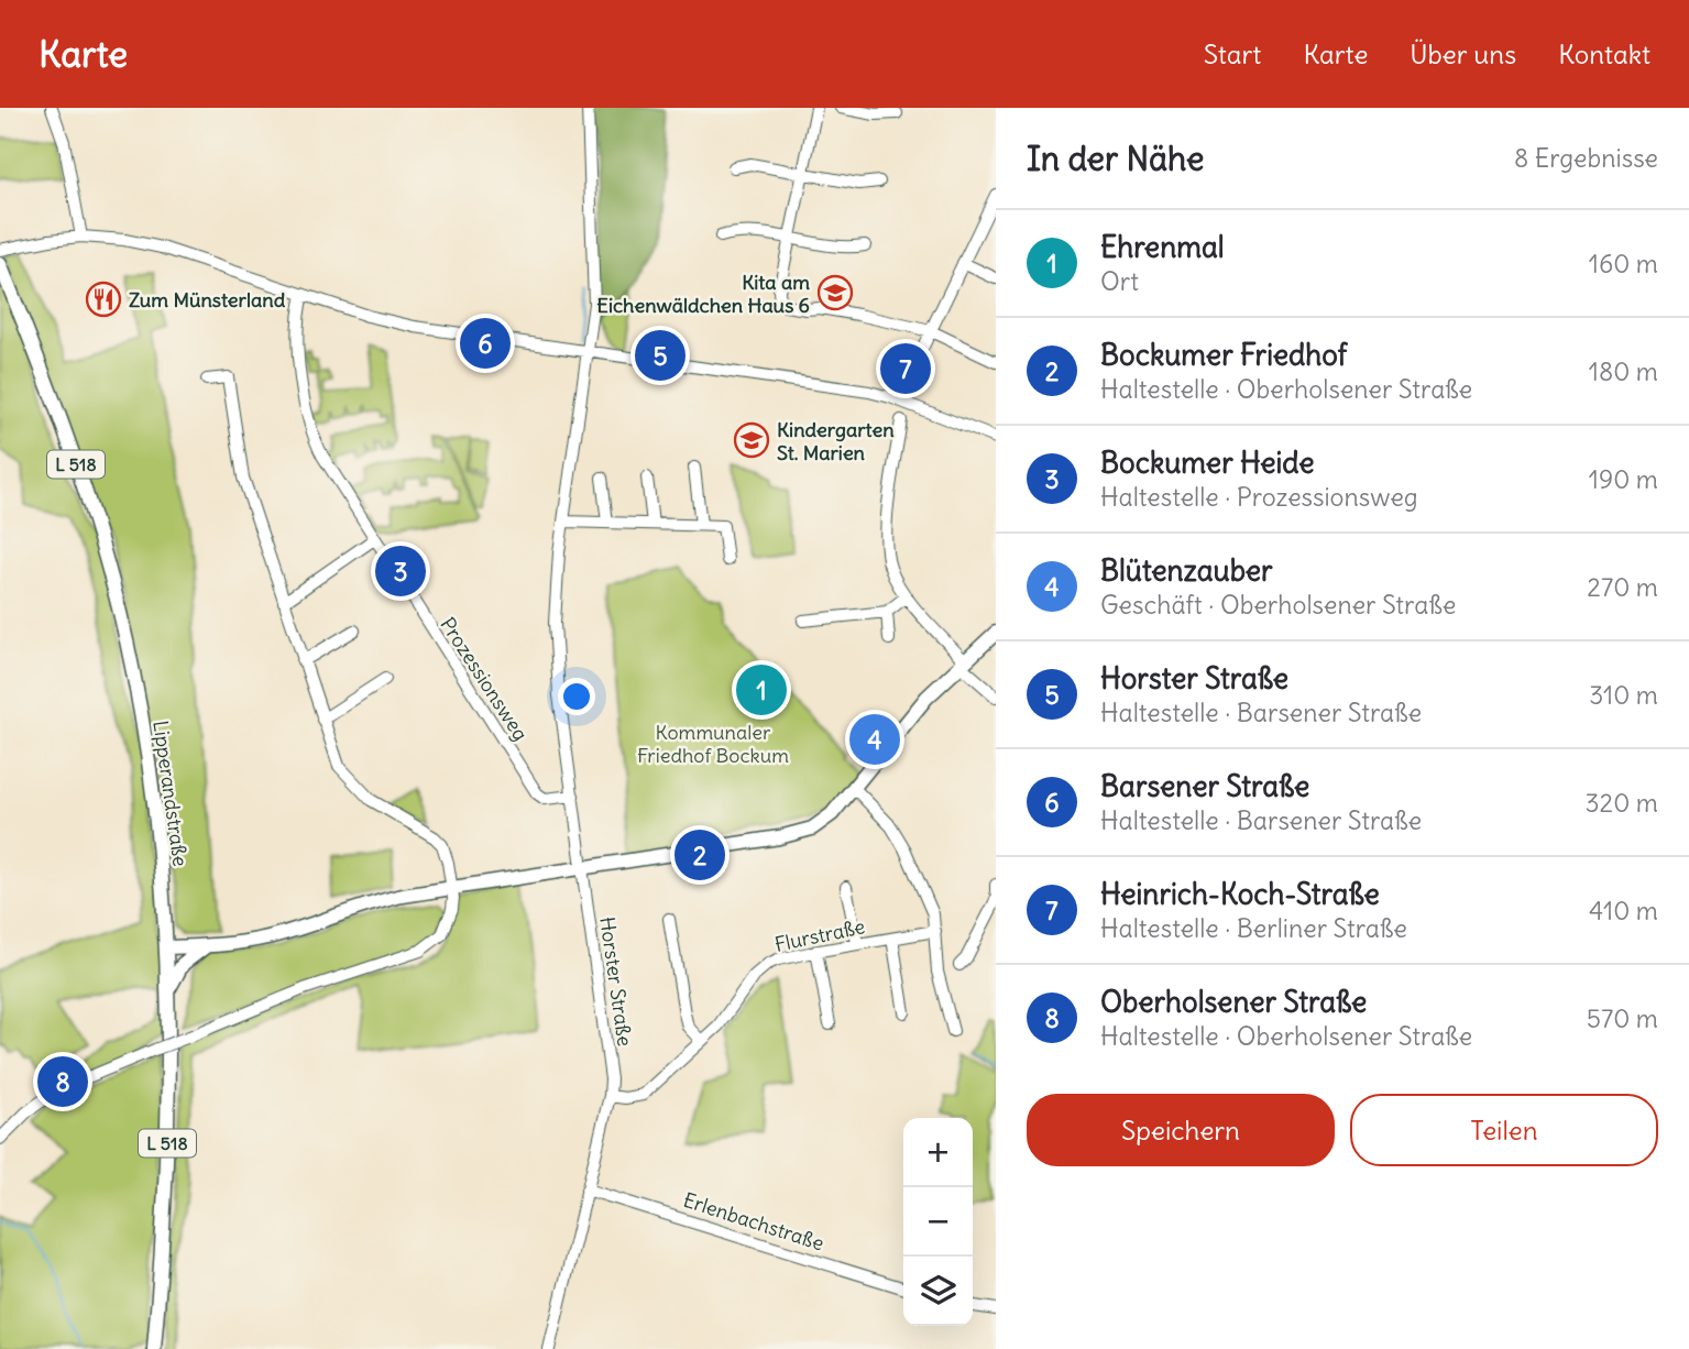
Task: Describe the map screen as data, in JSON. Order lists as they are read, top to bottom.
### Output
{
  "streets": {
    "main road": ["L 518", "Lipperandstraße"],
    "street": [
      "Prozessionsweg",
      "Flurstraße",
      "Horster Straße",
      "Erlenbachstraße"
    ]
  },
  "crossings": [
    ["Prozessionsweg", "Horster Straße"],
    ["Flurstraße", "Horster Straße"],
    ["Horster Straße", "Erlenbachstraße"]
  ],
  "parks": ["Kommunaler Friedhof Bockum"],
  "places": {
    "school or university": ["Kita am Eichenwäldchen Haus 6", "Kindergarten St. Marien"],
    "restaurant": ["Zum Münsterland"]
  },
  "page": {
    "header": "Karte",
    "nav": [
      "Start",
      "Karte",
      "Über uns",
      "Kontakt"
    ],
    "heading": ["In der Nähe", "8 Ergebnisse"],
    "list": [
      {
        "mark": "1",
        "name": "Ehrenmal",
        "note": "Ort",
        "value": "160 m"
      },
      {
        "mark": "2",
        "name": "Bockumer Friedhof",
        "note": "Haltestelle · Oberholsener Straße",
        "value": "180 m"
      },
      {
        "mark": "3",
        "name": "Bockumer Heide",
        "note": "Haltestelle · Prozessionsweg",
        "value": "190 m"
      },
      {
        "mark": "4",
        "name": "Blütenzauber",
        "note": "Geschäft · Oberholsener Straße",
        "value": "270 m"
      },
      {
        "mark": "5",
        "name": "Horster Straße",
        "note": "Haltestelle · Barsener Straße",
        "value": "310 m"
      },
      {
        "mark": "6",
        "name": "Barsener Straße",
        "note": "Haltestelle · Barsener Straße",
        "value": "320 m"
      },
      {
        "mark": "7",
        "name": "Heinrich-Koch-Straße",
        "note": "Haltestelle · Berliner Straße",
        "value": "410 m"
      },
      {
        "mark": "8",
        "name": "Oberholsener Straße",
        "note": "Haltestelle · Oberholsener Straße",
        "value": "570 m"
      }
    ],
    "pins": [
      "6",
      "5",
      "7",
      "3",
      "1",
      "4",
      "2",
      "8"
    ],
    "buttons": ["Speichern", "Teilen"],
    "map_buttons": ["+", "−"]
  }
}
